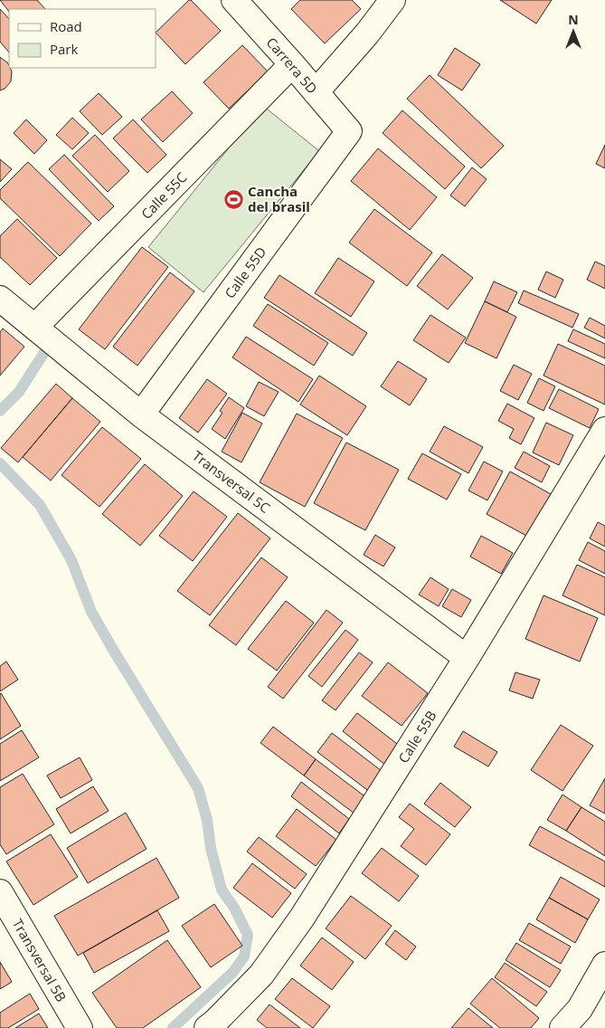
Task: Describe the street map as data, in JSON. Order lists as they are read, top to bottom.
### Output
{
  "streets": {
    "street": [
      "Carrera 5D",
      "Calle 55C",
      "Calle 55D",
      "Transversal 5C",
      "Calle 55B",
      "Transversal 5B"
    ]
  },
  "crossings": [
    ["Carrera 5D", "Calle 55C"],
    ["Carrera 5D", "Calle 55D"],
    ["Calle 55C", "Transversal 5C"],
    ["Calle 55D", "Transversal 5C"],
    ["Transversal 5C", "Calle 55B"]
  ],
  "places": {
    "sports": ["Cancha del brasil"]
  },
  "legend": ["Road", "Park"],
  "north": "top"
}
